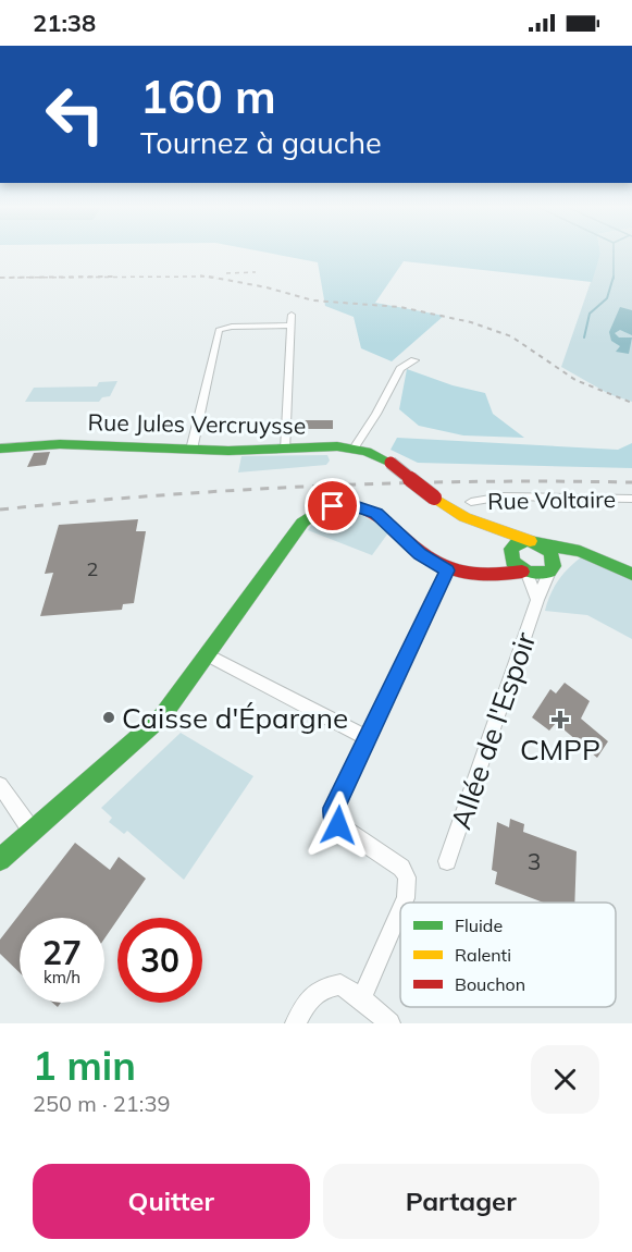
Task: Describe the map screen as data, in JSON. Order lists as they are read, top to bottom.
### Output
{
  "streets": {
    "main road": ["Rue Jules Vercruysse"],
    "street": ["Rue Voltaire", "Allée de l'Espoir"]
  },
  "crossings": [
    ["Rue Jules Vercruysse", "Allée de l'Espoir"]
  ],
  "places": {
    "other": ["Caisse d'Épargne"],
    "health": ["CMPP"]
  },
  "house_numbers": ["2", "3"],
  "legend": ["Fluide", "Ralenti", "Bouchon"],
  "page": {
    "status": "21:38",
    "turn": ["160 m", "Tournez à gauche"],
    "speed": "27 km/h",
    "limit": "30",
    "heading": ["1 min", "250 m · 21:39"],
    "buttons": ["Quitter", "Partager"]
  }
}
